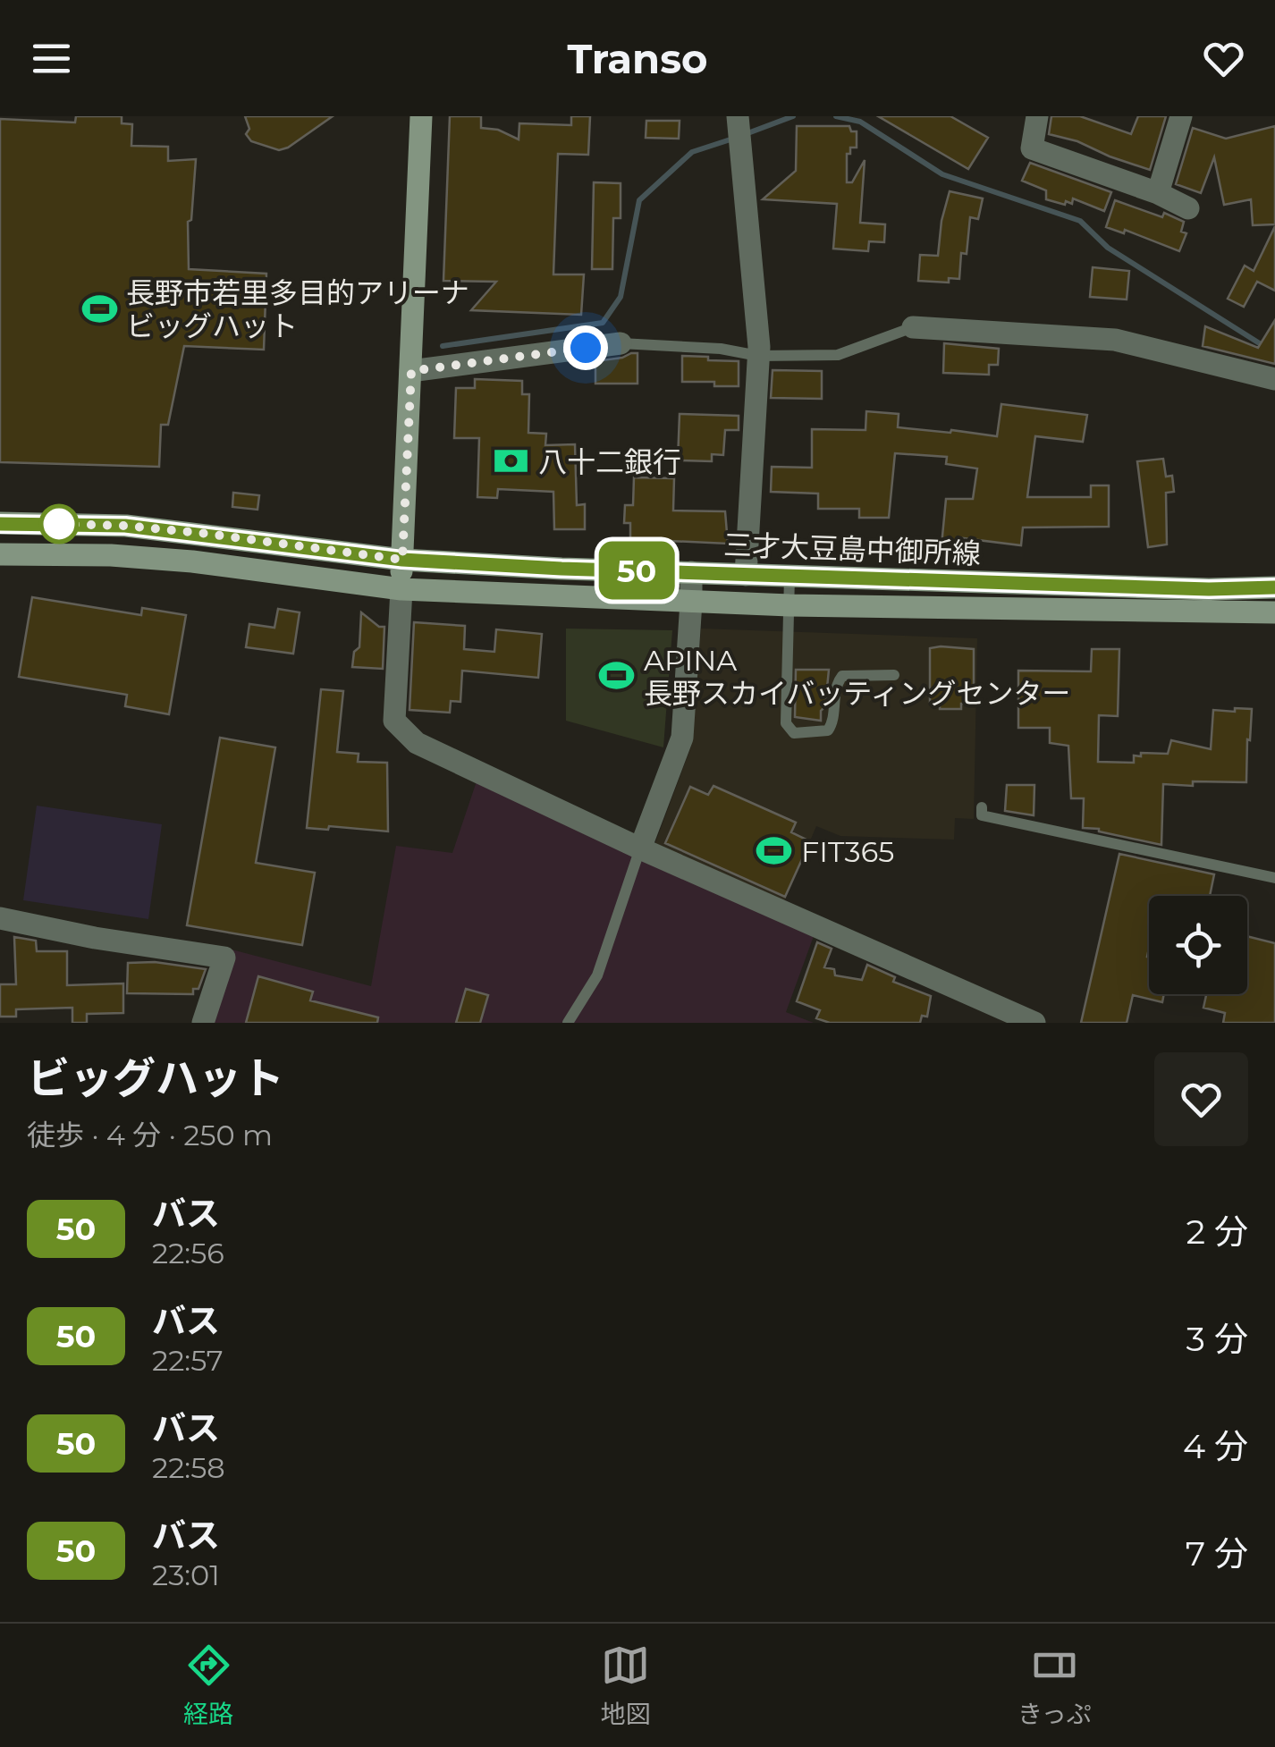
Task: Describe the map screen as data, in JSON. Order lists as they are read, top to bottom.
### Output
{
  "streets": {
    "main road": ["三才大豆島中御所線"]
  },
  "places": {
    "sports": ["長野市若里多目的アリーナ ビッグハット", "APINA 長野スカイバッティングセンター", "FIT365"],
    "bank": ["八十二銀行"]
  },
  "lines": ["bus line 50"],
  "page": {
    "header": "Transo",
    "on_map": "50",
    "heading": ["ビッグハット", "徒歩 · 4 分 · 250 m"],
    "list": [
      {
        "mark": "50",
        "name": "バス",
        "note": "22:56",
        "value": "2 分"
      },
      {
        "mark": "50",
        "name": "バス",
        "note": "22:57",
        "value": "3 分"
      },
      {
        "mark": "50",
        "name": "バス",
        "note": "22:58",
        "value": "4 分"
      },
      {
        "mark": "50",
        "name": "バス",
        "note": "23:01",
        "value": "7 分"
      }
    ],
    "tabs": ["経路", "地図", "きっぷ"]
  }
}
